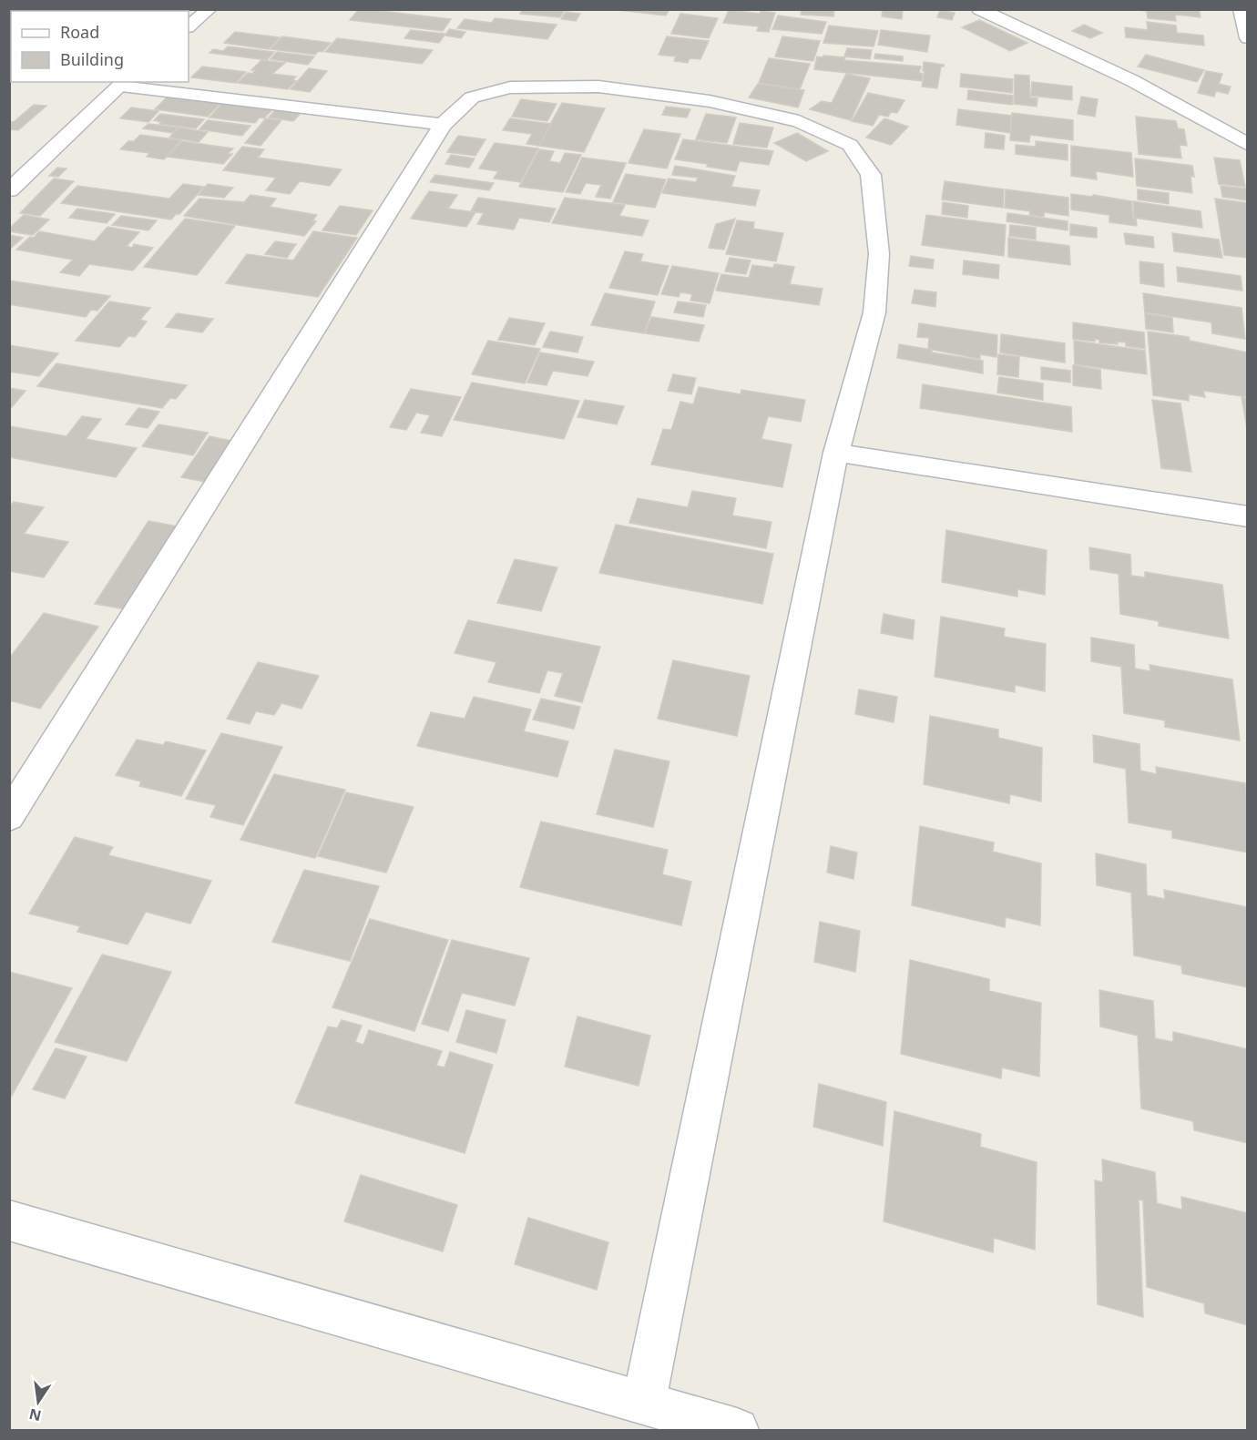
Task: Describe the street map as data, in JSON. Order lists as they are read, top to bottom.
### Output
{
  "legend": ["Road", "Building"],
  "north": "bottom"
}
